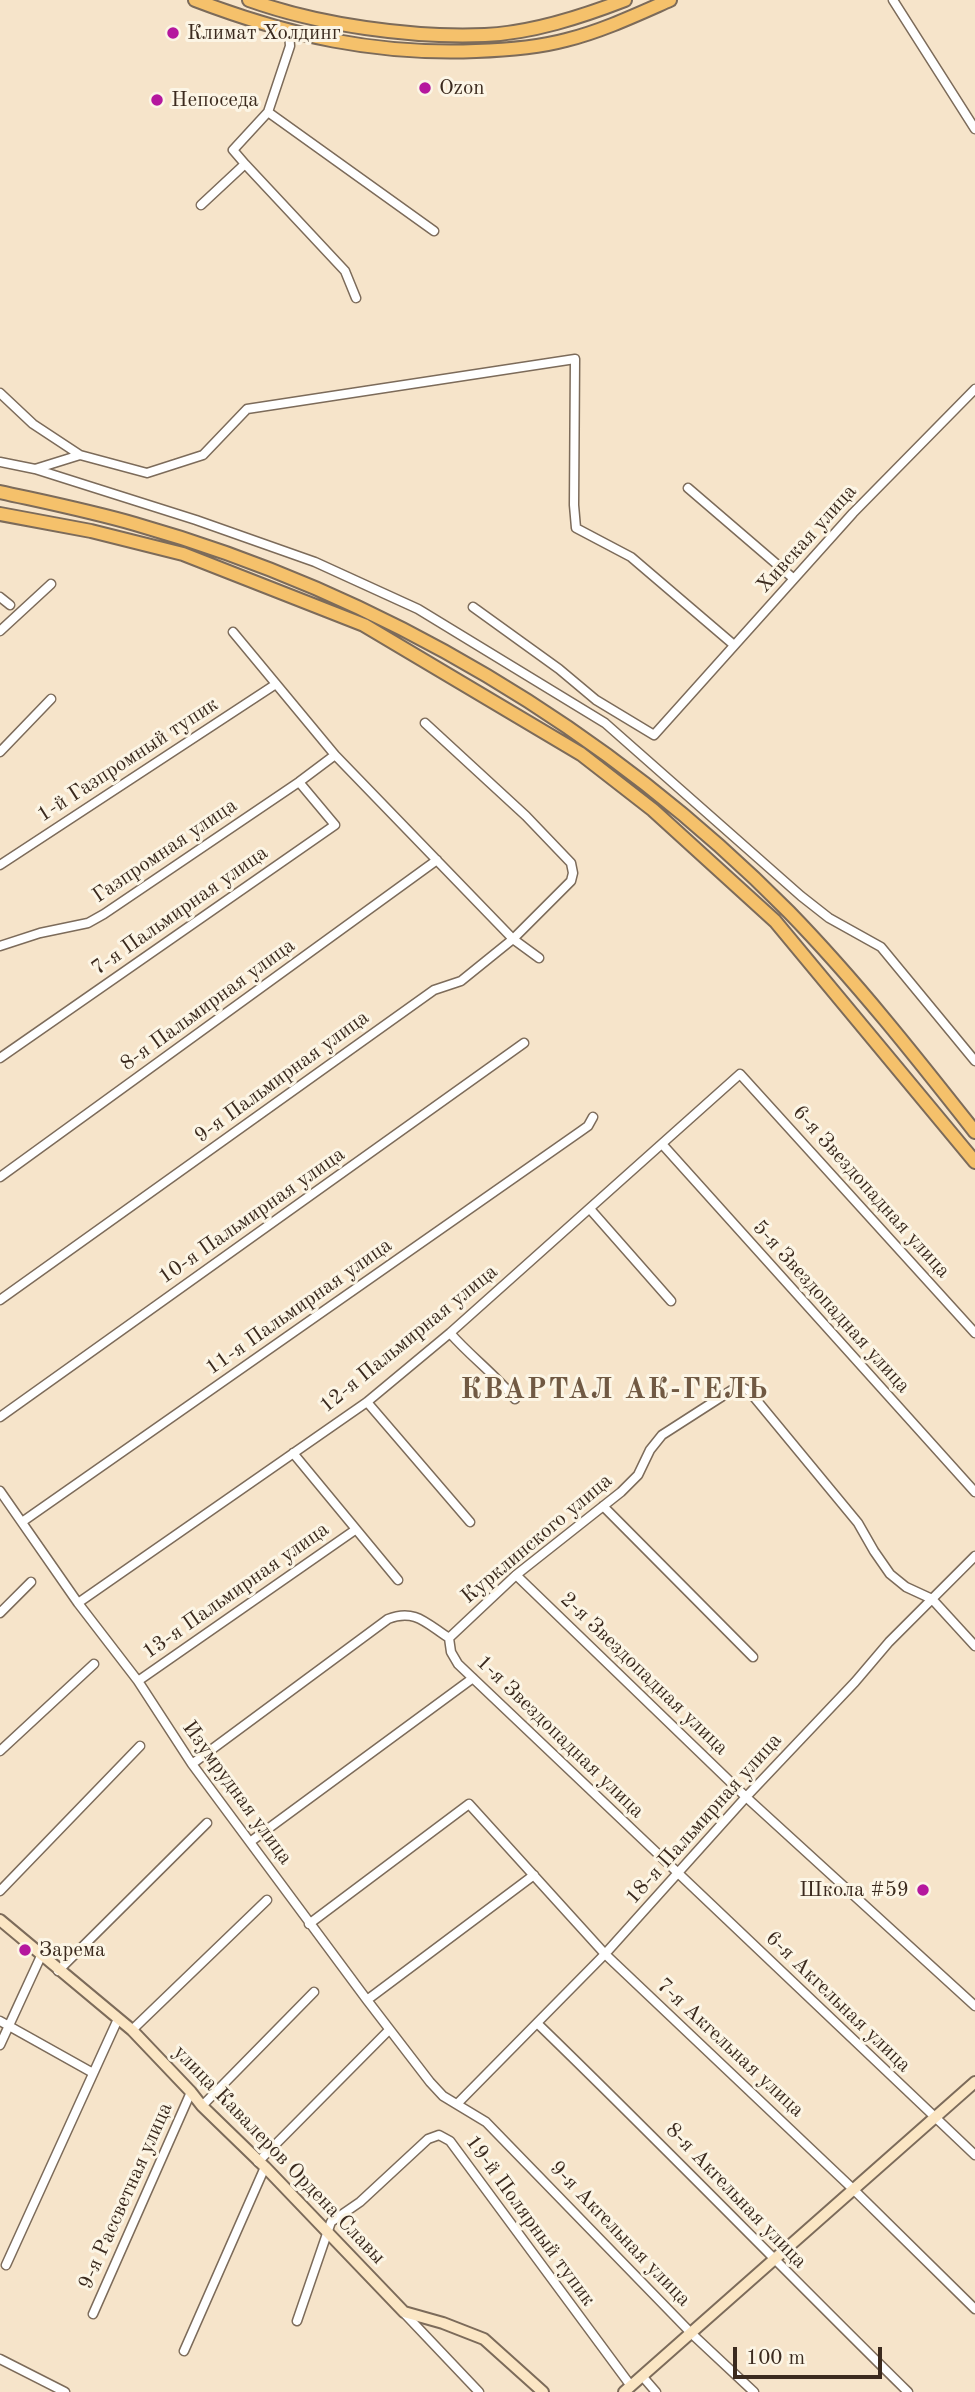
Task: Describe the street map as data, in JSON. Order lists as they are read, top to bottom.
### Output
{
  "streets": {
    "street": [
      "Хивская улица",
      "1-й Газпромный тупик",
      "Газпромная улица",
      "7-я Пальмирная улица",
      "8-я Пальмирная улица",
      "9-я Пальмирная улица",
      "6-я Звездопадная улица",
      "10-я Пальмирная улица",
      "11-я Пальмирная улица",
      "5-я Звездопадная улица",
      "12-я Пальмирная улица",
      "Курклинского улица",
      "13-я Пальмирная улица",
      "2-я Звездопадная улица",
      "1-я Звездопадная улица",
      "Изумрудная улица",
      "18-я Пальмирная улица",
      "6-я Акгельная улица",
      "7-я Акгельная улица",
      "улица Кавалеров Ордена Славы",
      "9-я Рассветная улица",
      "8-я Акгельная улица",
      "19-й Полярный тупик",
      "9-я Акгельная улица"
    ]
  },
  "crossings": [
    ["Газпромная улица", "7-я Пальмирная улица"],
    ["6-я Звездопадная улица", "12-я Пальмирная улица"],
    ["11-я Пальмирная улица", "Изумрудная улица"],
    ["5-я Звездопадная улица", "12-я Пальмирная улица"],
    ["12-я Пальмирная улица", "Изумрудная улица"],
    ["Курклинского улица", "2-я Звездопадная улица"],
    ["Курклинского улица", "1-я Звездопадная улица"],
    ["Курклинского улица", "18-я Пальмирная улица"],
    ["13-я Пальмирная улица", "Изумрудная улица"],
    ["2-я Звездопадная улица", "18-я Пальмирная улица"],
    ["1-я Звездопадная улица", "Изумрудная улица"],
    ["1-я Звездопадная улица", "18-я Пальмирная улица"],
    ["1-я Звездопадная улица", "6-я Акгельная улица"],
    ["Изумрудная улица", "18-я Пальмирная улица"],
    ["Изумрудная улица", "7-я Акгельная улица"],
    ["Изумрудная улица", "9-я Акгельная улица"],
    ["18-я Пальмирная улица", "6-я Акгельная улица"],
    ["18-я Пальмирная улица", "7-я Акгельная улица"],
    ["18-я Пальмирная улица", "8-я Акгельная улица"],
    ["18-я Пальмирная улица", "9-я Акгельная улица"],
    ["улица Кавалеров Ордена Славы", "9-я Рассветная улица"],
    ["улица Кавалеров Ордена Славы", "19-й Полярный тупик"]
  ],
  "districts": ["КВАРТАЛ АК-ГЕЛЬ"],
  "places": [
    "Климат Холдинг",
    "Ozon",
    "Непоседа",
    "Школа #59",
    "Зарема"
  ],
  "scale_bar": "100 m"
}
